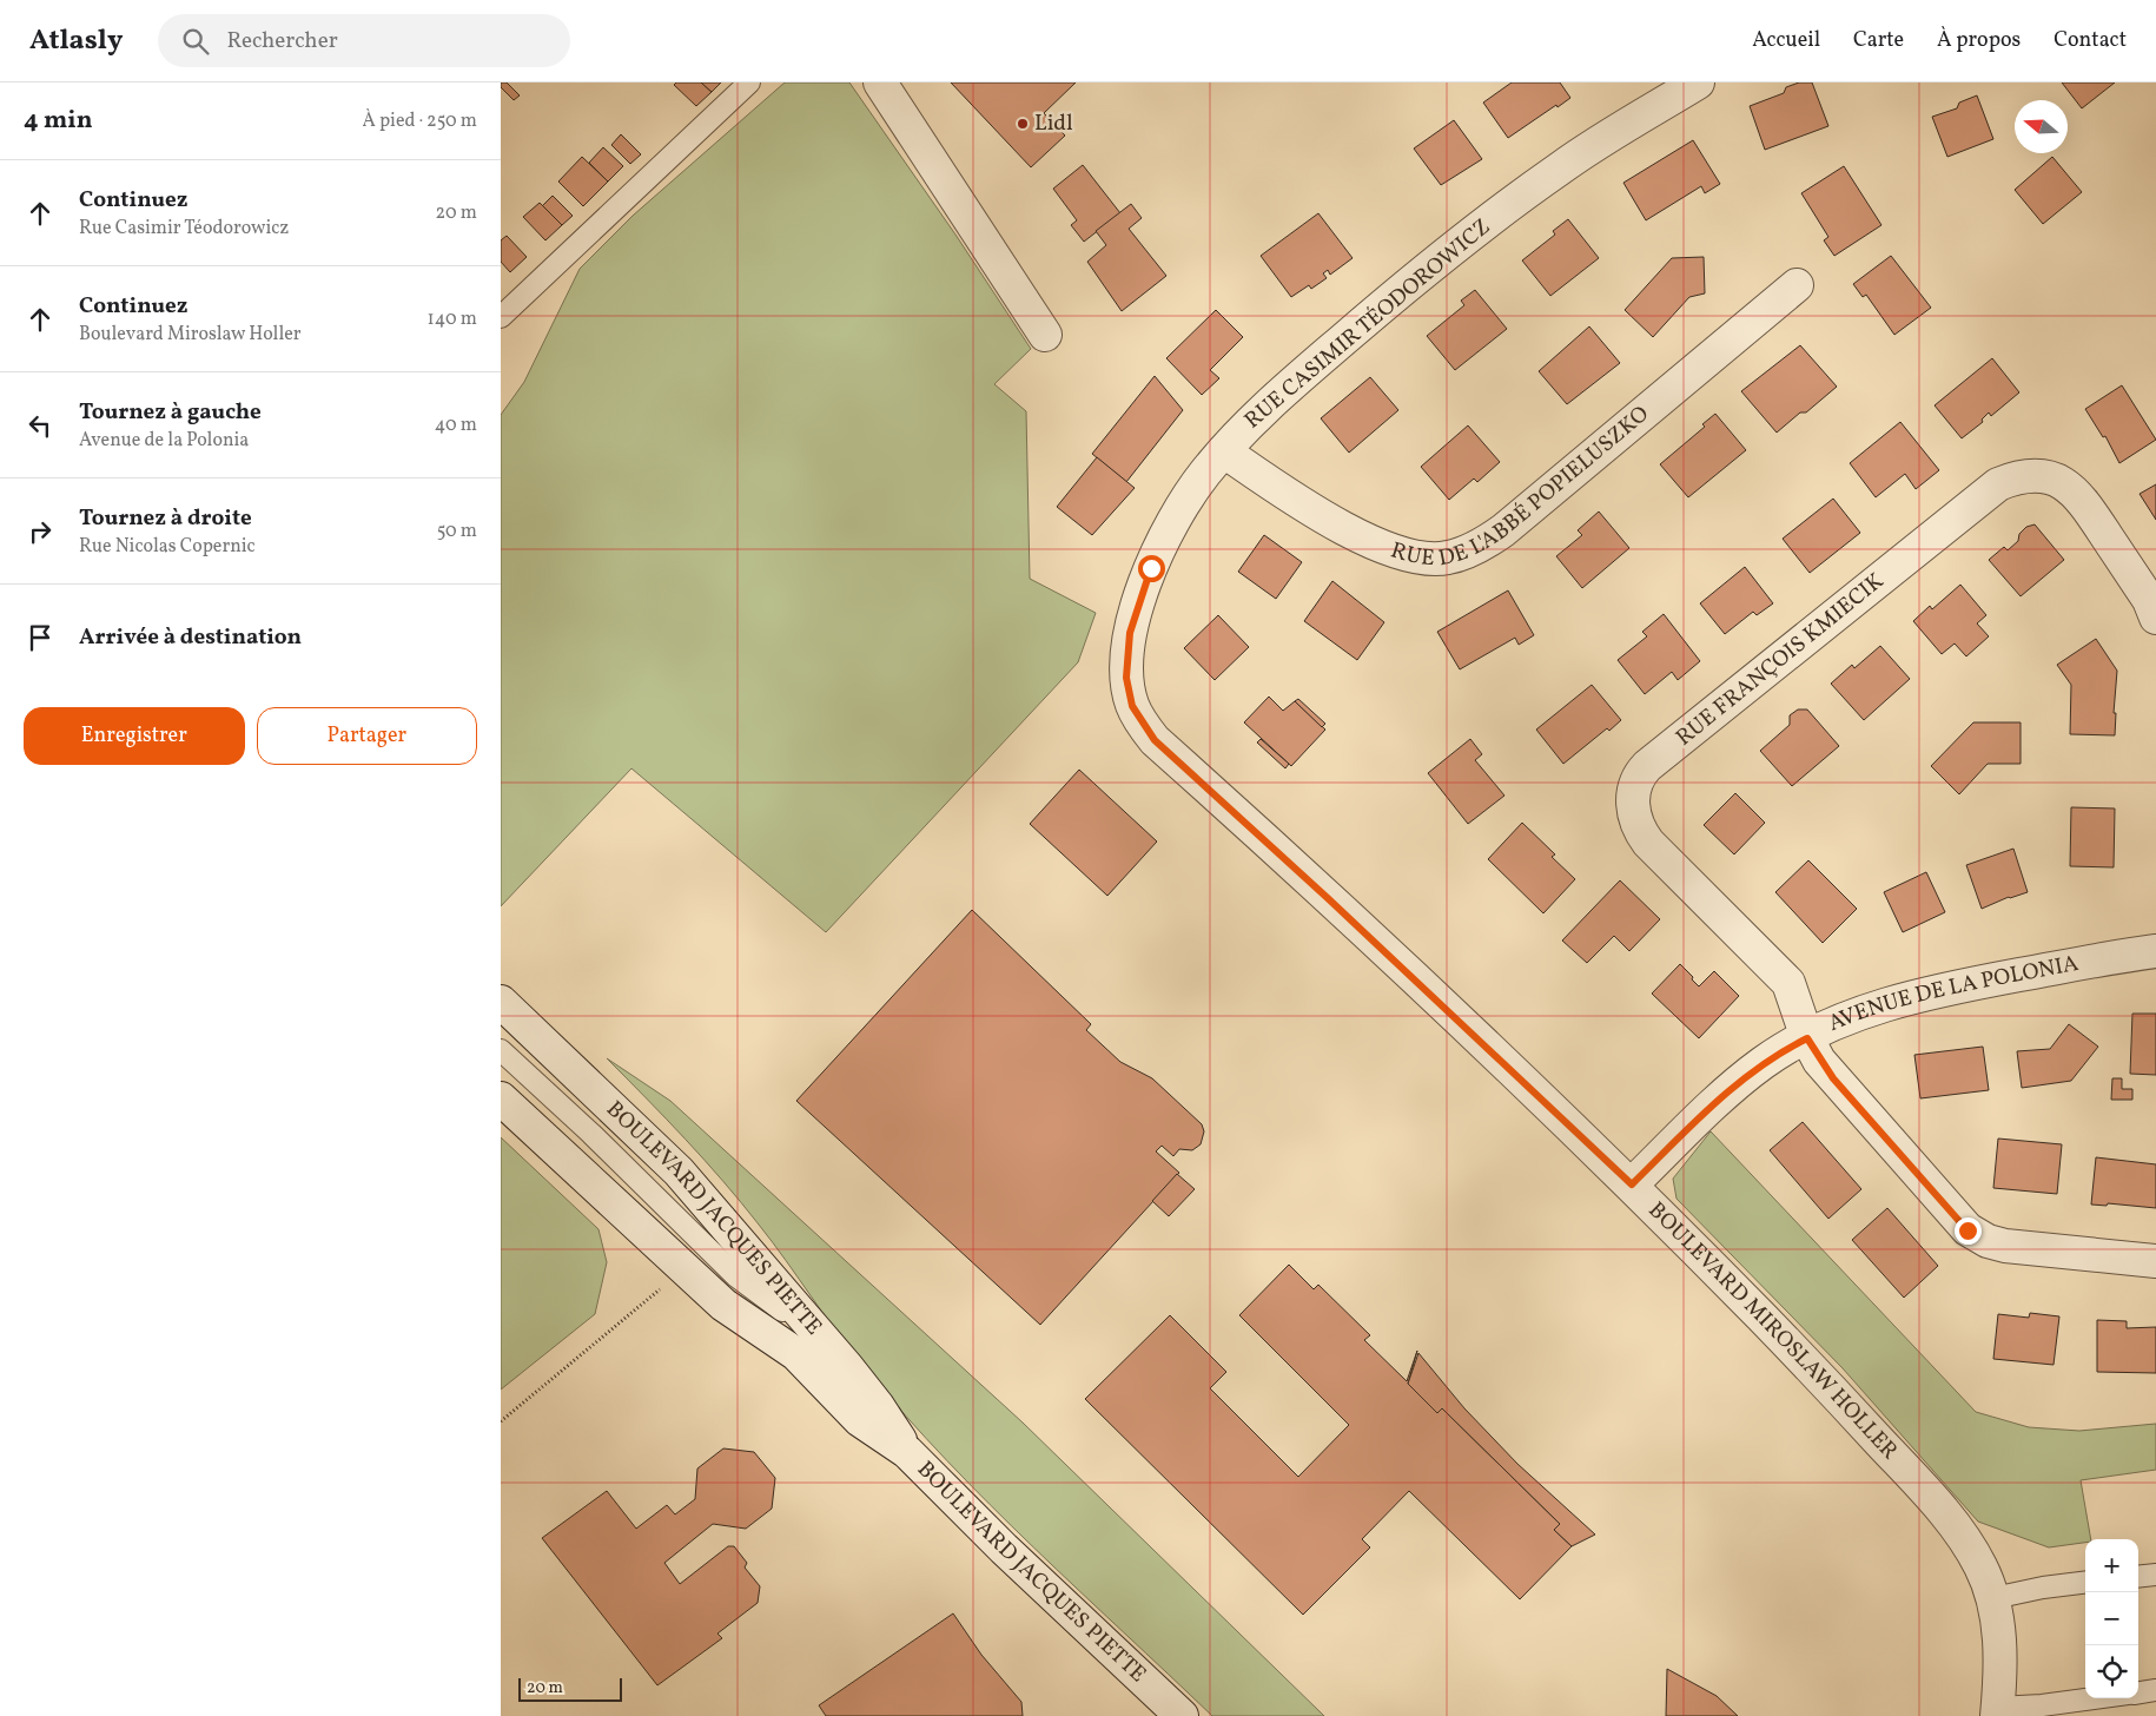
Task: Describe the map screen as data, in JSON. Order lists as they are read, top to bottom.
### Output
{
  "streets": {
    "street": [
      "RUE CASIMIR TÉODOROWICZ",
      "RUE DE L'ABBÉ POPIELUSZKO",
      "RUE FRANÇOIS KMIECIK",
      "AVENUE DE LA POLONIA",
      "BOULEVARD JACQUES PIETTE",
      "BOULEVARD MIROSLAW HOLLER"
    ]
  },
  "crossings": [
    ["RUE CASIMIR TÉODOROWICZ", "RUE DE L'ABBÉ POPIELUSZKO"],
    ["RUE CASIMIR TÉODOROWICZ", "BOULEVARD MIROSLAW HOLLER"],
    ["RUE FRANÇOIS KMIECIK", "AVENUE DE LA POLONIA"],
    ["AVENUE DE LA POLONIA", "BOULEVARD MIROSLAW HOLLER"]
  ],
  "places": ["Lidl"],
  "scale_bar": "20 m",
  "north": "left",
  "page": {
    "header": "Atlasly",
    "search": "Rechercher",
    "nav": [
      "Accueil",
      "Carte",
      "À propos",
      "Contact"
    ],
    "heading": ["4 min", "À pied · 250 m"],
    "list": [
      ["Continuez", "Rue Casimir Téodorowicz", "20 m"],
      ["Continuez", "Boulevard Miroslaw Holler", "140 m"],
      ["Tournez à gauche", "Avenue de la Polonia", "40 m"],
      ["Tournez à droite", "Rue Nicolas Copernic", "50 m"],
      "Arrivée à destination"
    ],
    "buttons": ["Enregistrer", "Partager"],
    "map_buttons": ["+", "−"],
    "scale": "20 m"
  }
}
